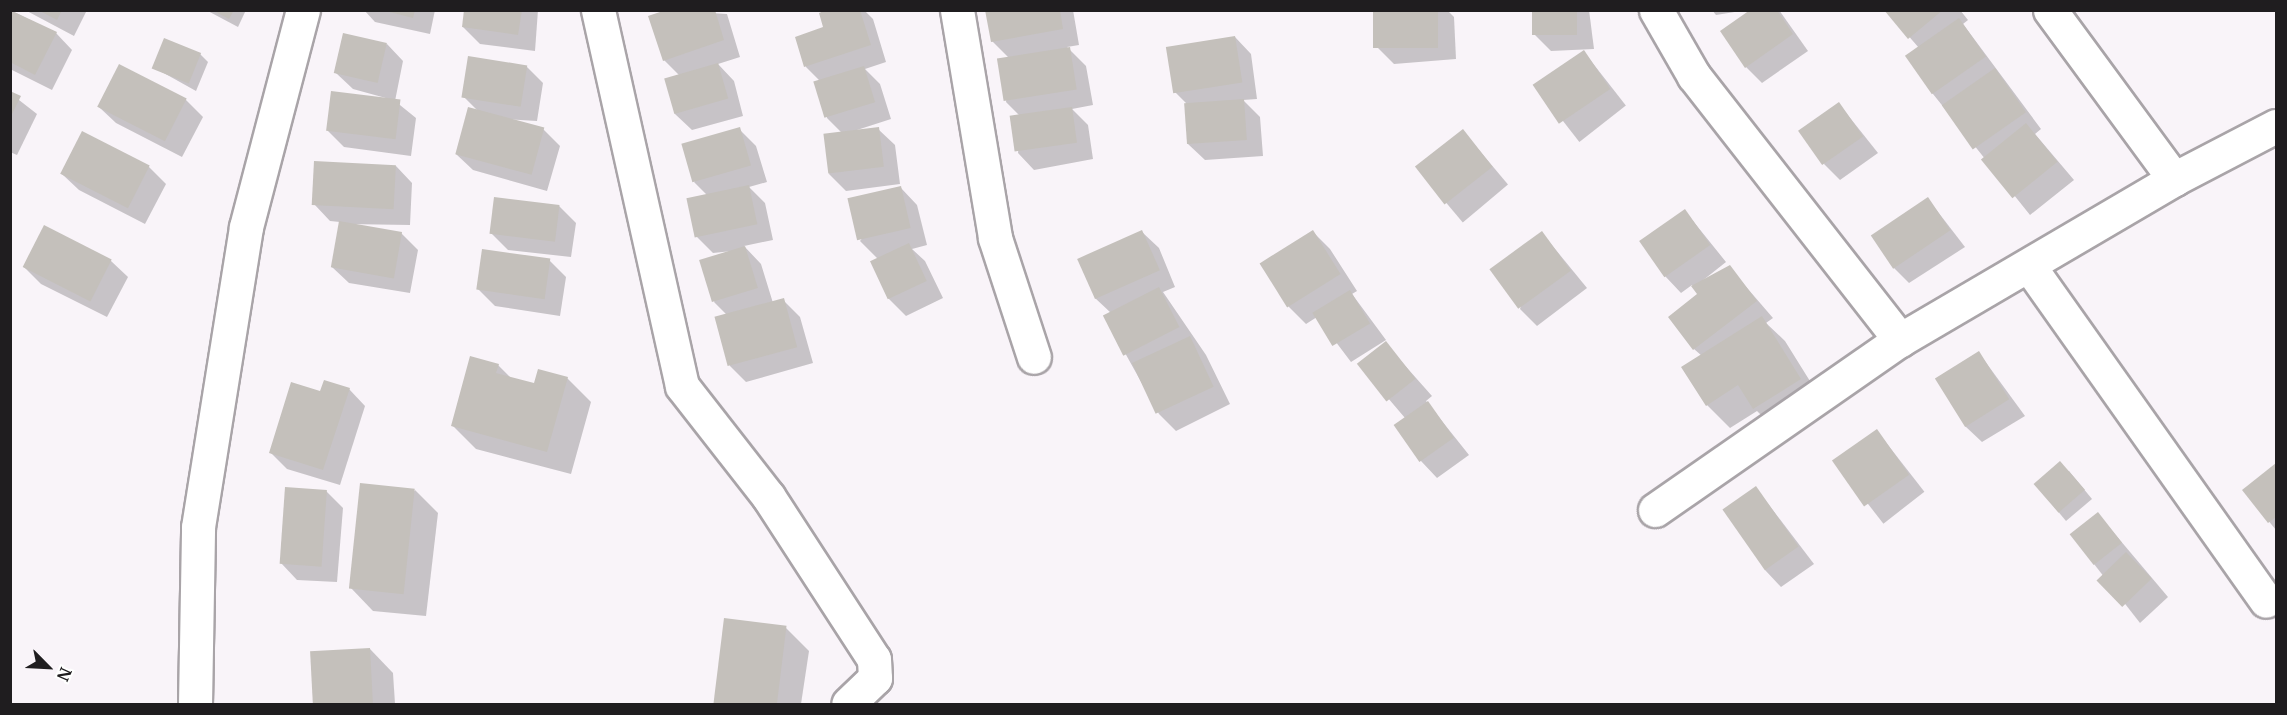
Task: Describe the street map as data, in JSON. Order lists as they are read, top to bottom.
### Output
{
  "north": "bottom right"
}
